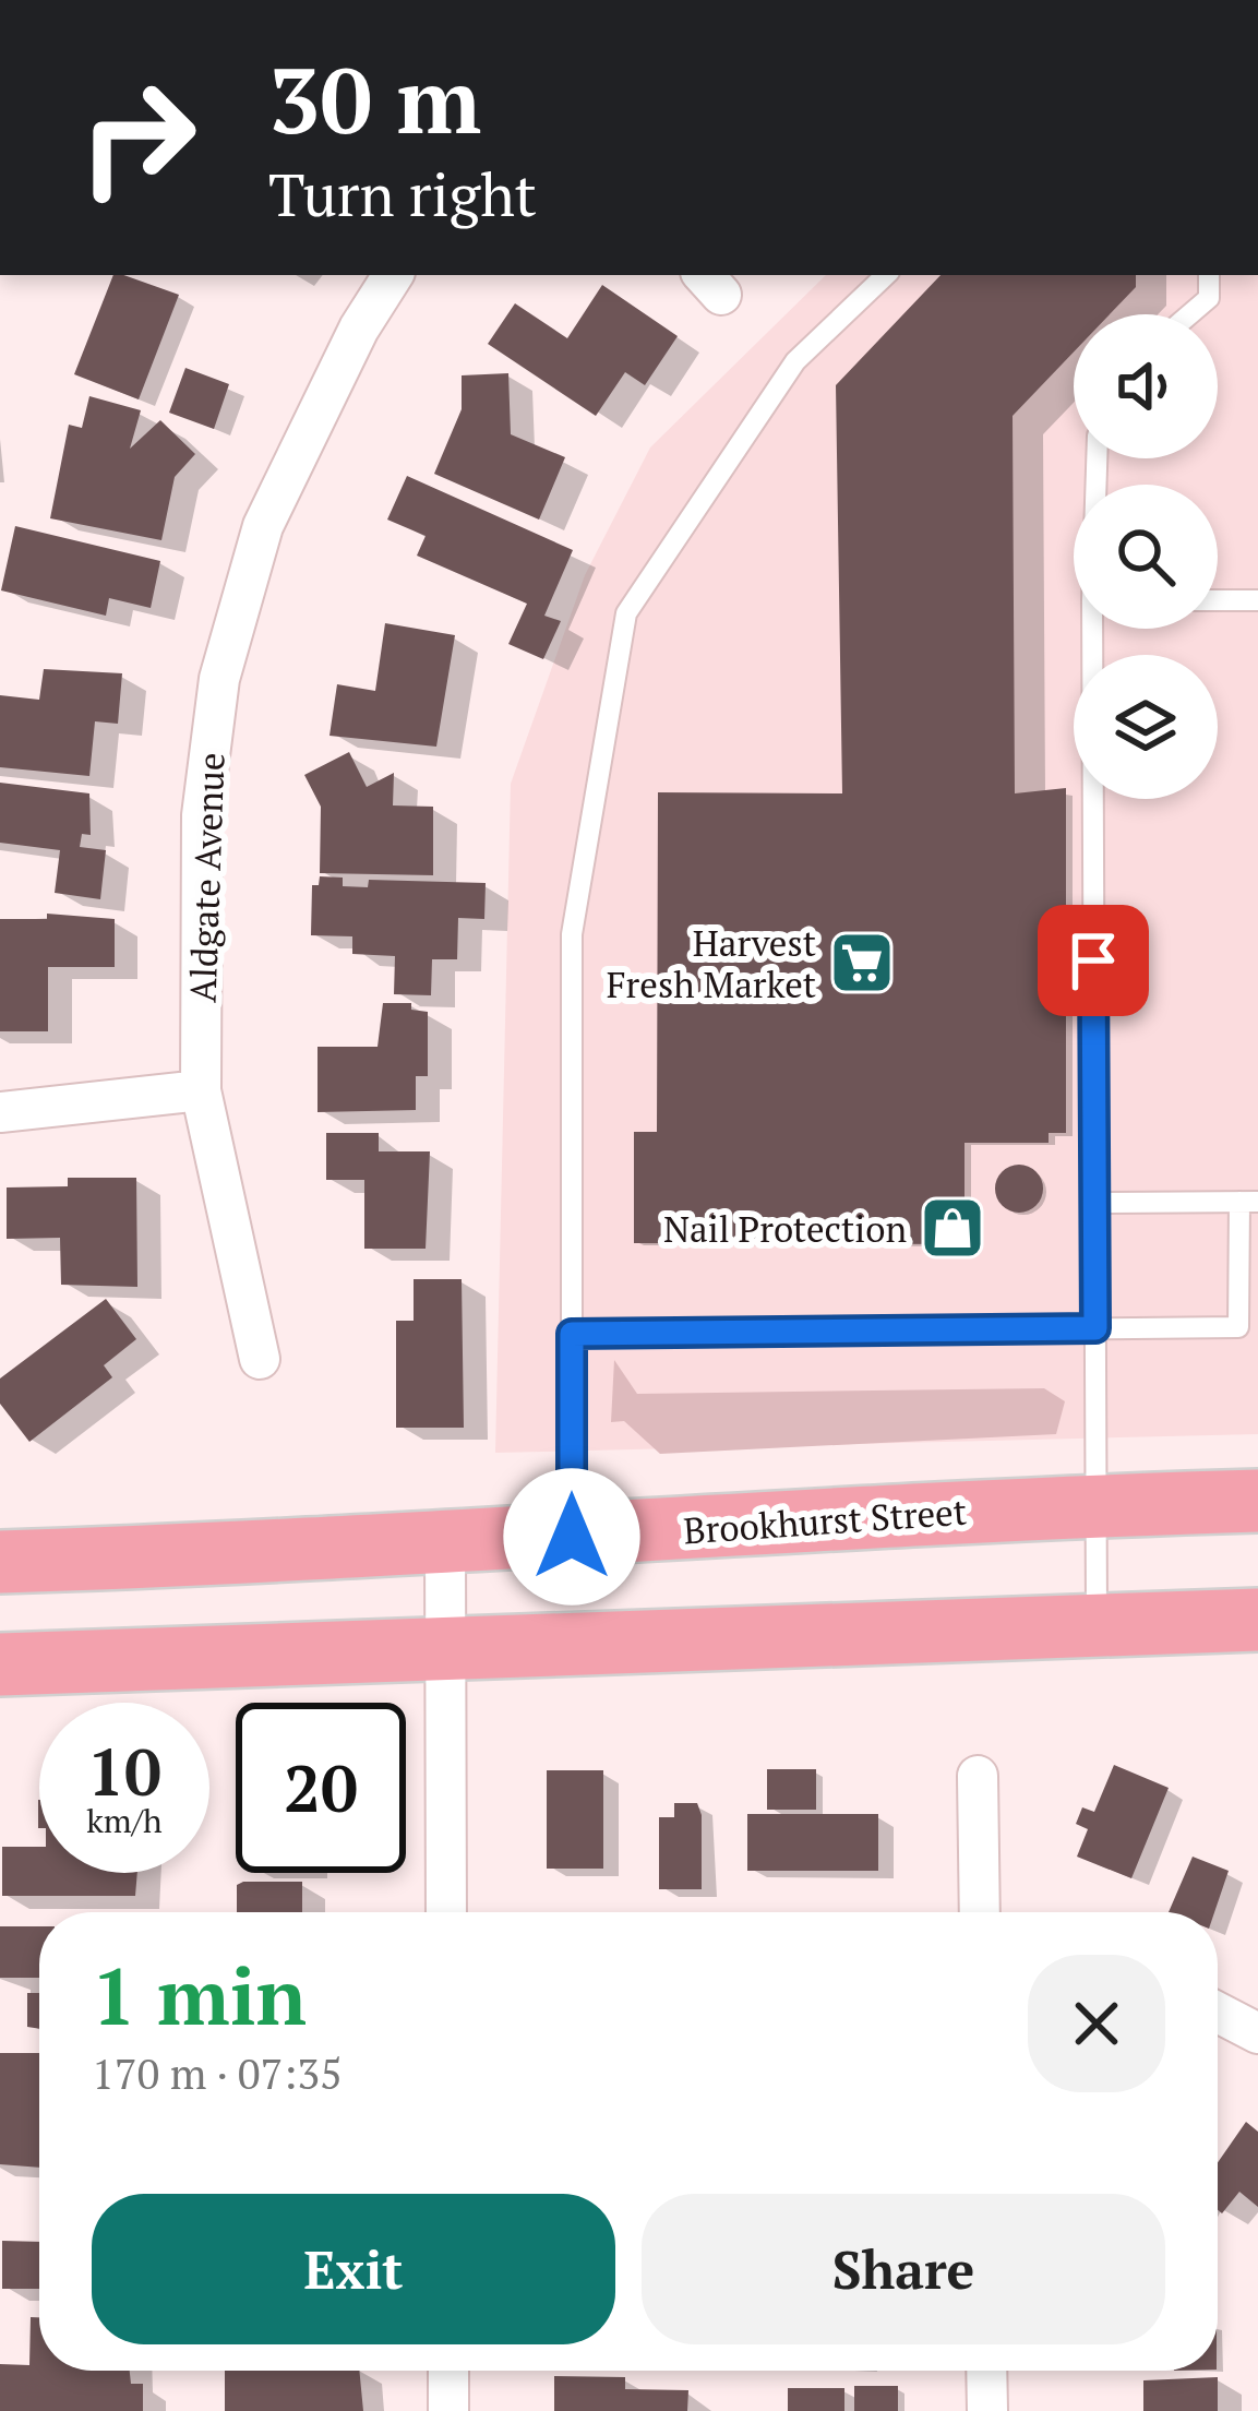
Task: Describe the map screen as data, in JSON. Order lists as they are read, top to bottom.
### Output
{
  "streets": {
    "main road": ["Brookhurst Street"],
    "street": ["Aldgate Avenue"]
  },
  "places": {
    "supermarket": ["Harvest Fresh Market"],
    "shop": ["Nail Protection"]
  },
  "page": {
    "turn": ["30 m", "Turn right"],
    "speed": "10 km/h",
    "limit": "20",
    "heading": ["1 min", "170 m · 07:35"],
    "buttons": ["Exit", "Share"]
  }
}
